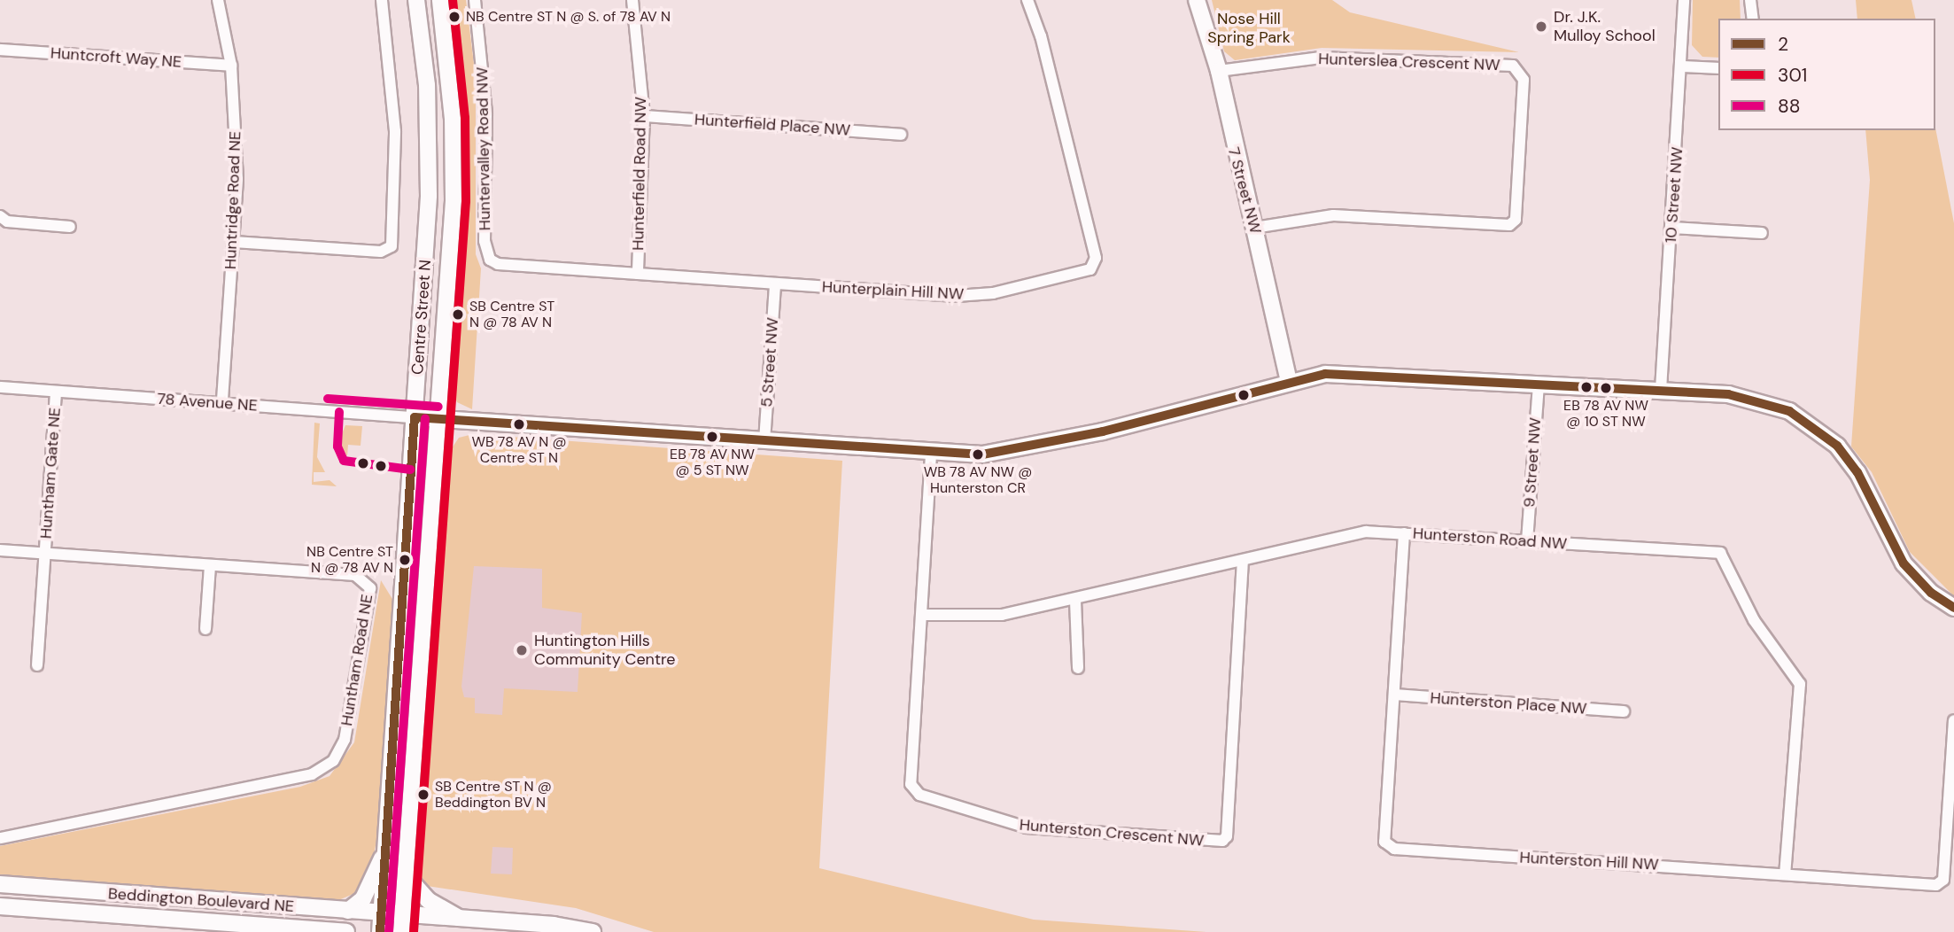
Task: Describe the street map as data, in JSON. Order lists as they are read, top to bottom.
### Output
{
  "streets": {
    "main road": ["7 Street NW", "Centre Street N", "Beddington Boulevard NE"],
    "street": [
      "Huntcroft Way NE",
      "Hunterslea Crescent NW",
      "Hunterfield Place NW",
      "Huntervalley Road NW",
      "Hunterfield Road NW",
      "10 Street NW",
      "Huntridge Road NE",
      "Hunterplain Hill NW",
      "5 Street NW",
      "78 Avenue NE",
      "9 Street NW",
      "Huntham Gate NE",
      "Hunterston Road NW",
      "Huntham Road NE",
      "Hunterston Place NW",
      "Hunterston Crescent NW",
      "Hunterston Hill NW"
    ]
  },
  "crossings": [
    ["Huntcroft Way NE", "Huntridge Road NE"],
    ["Hunterslea Crescent NW", "7 Street NW"],
    ["Hunterfield Place NW", "Hunterfield Road NW"],
    ["Huntervalley Road NW", "Hunterplain Hill NW"],
    ["Hunterfield Road NW", "Hunterplain Hill NW"],
    ["Huntridge Road NE", "78 Avenue NE"],
    ["Hunterplain Hill NW", "5 Street NW"],
    ["Centre Street N", "78 Avenue NE"],
    ["Centre Street N", "Beddington Boulevard NE"],
    ["78 Avenue NE", "Huntham Gate NE"],
    ["9 Street NW", "Hunterston Road NW"],
    ["Huntham Gate NE", "Huntham Road NE"],
    ["Hunterston Road NW", "Hunterston Crescent NW"],
    ["Hunterston Road NW", "Hunterston Hill NW"],
    ["Hunterston Place NW", "Hunterston Hill NW"]
  ],
  "parks": ["Nose Hill Spring Park"],
  "places": [
    "NB Centre ST N @ S. of 78 AV N",
    "Dr. J.K. Mulloy School",
    "SB Centre ST N @ 78 AV N",
    "EB 78 AV NW @ 10 ST NW",
    "WB 78 AV N @ Centre ST N",
    "EB 78 AV NW @ 5 ST NW",
    "WB 78 AV NW @ Hunterston CR",
    "NB Centre ST N @ 78 AV N",
    "Huntington Hills Community Centre",
    "SB Centre ST N @ Beddington BV N"
  ],
  "lines": ["transit line 301", "transit line 2", "transit line 88"],
  "legend": ["2", "301", "88"]
}
